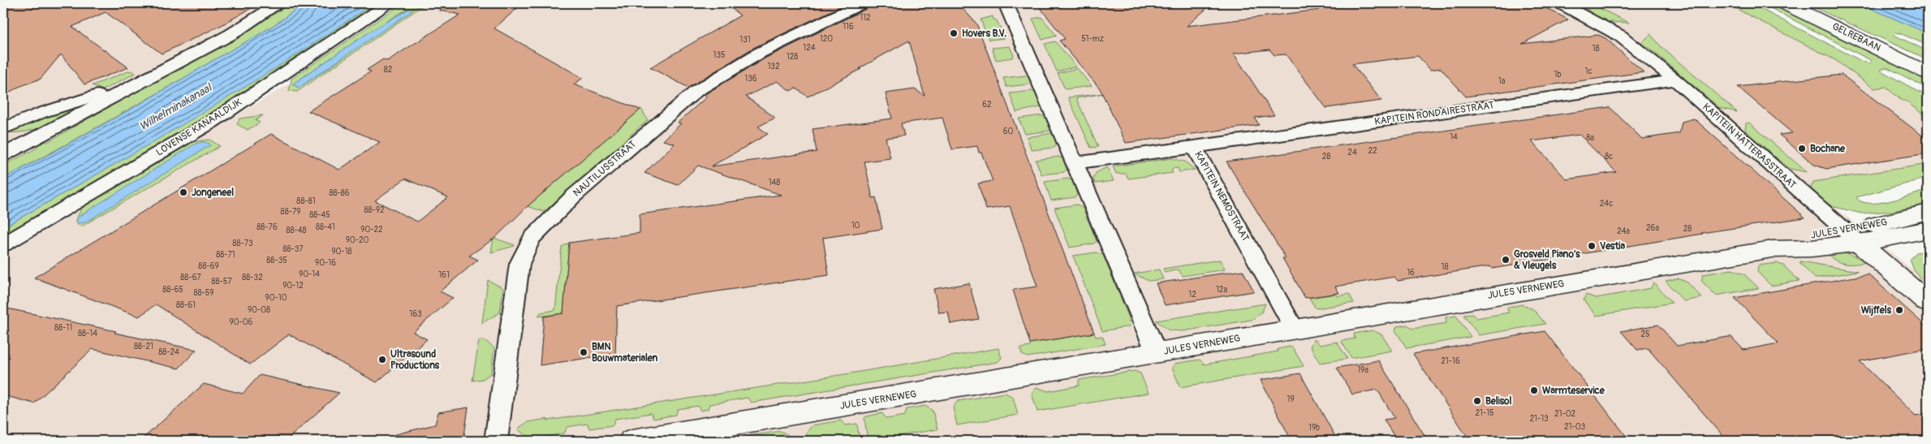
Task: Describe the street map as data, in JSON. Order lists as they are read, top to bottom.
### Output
{
  "streets": {
    "street": [
      "GELREBAAN",
      "KAPITEIN RONDAIRESTRAAT",
      "LOVENSE KANAALDIJK",
      "KAPITEIN HATTERASSTRAAT",
      "NAUTILUSSTRAAT",
      "KAPITEIN NEMOSTRAAT",
      "JULES VERNEWEG"
    ]
  },
  "crossings": [
    ["KAPITEIN RONDAIRESTRAAT", "KAPITEIN HATTERASSTRAAT"],
    ["KAPITEIN RONDAIRESTRAAT", "KAPITEIN NEMOSTRAAT"],
    ["KAPITEIN HATTERASSTRAAT", "JULES VERNEWEG"],
    ["KAPITEIN NEMOSTRAAT", "JULES VERNEWEG"]
  ],
  "water": ["Wilhelminakanaal"],
  "places": [
    "Hovers B.V.",
    "Bochane",
    "Jongeneel",
    "Vestia",
    "Grosveld Piano's & Vleugels",
    "Wijffels",
    "BMN Bouwmaterialen",
    "Ultrasound Productions",
    "Warmteservice",
    "Belisol"
  ],
  "house_numbers": [
    "112",
    "116",
    "120",
    "51-mz",
    "131",
    "124",
    "18",
    "135",
    "128",
    "132",
    "82",
    "1c",
    "1b",
    "136",
    "1a",
    "62",
    "60",
    "14",
    "8a",
    "22",
    "24",
    "28",
    "8c",
    "148",
    "88-86",
    "88-81",
    "24c",
    "88-92",
    "88-79",
    "88-45",
    "10",
    "88-76",
    "88-41",
    "26a",
    "28",
    "90-22",
    "88-48",
    "24a",
    "90-20",
    "88-73",
    "88-37",
    "90-18",
    "88-71",
    "88-35",
    "90-16",
    "88-69",
    "18",
    "16",
    "90-14",
    "161",
    "88-67",
    "88-32",
    "88-57",
    "90-12",
    "88-65",
    "12a",
    "88-59",
    "12",
    "90-10",
    "88-61",
    "90-08",
    "163",
    "90-06",
    "88-11",
    "88-14",
    "25",
    "88-21",
    "88-24",
    "21-16",
    "19a",
    "19",
    "21-15",
    "21-02",
    "21-13",
    "21-03",
    "19b"
  ]
}
